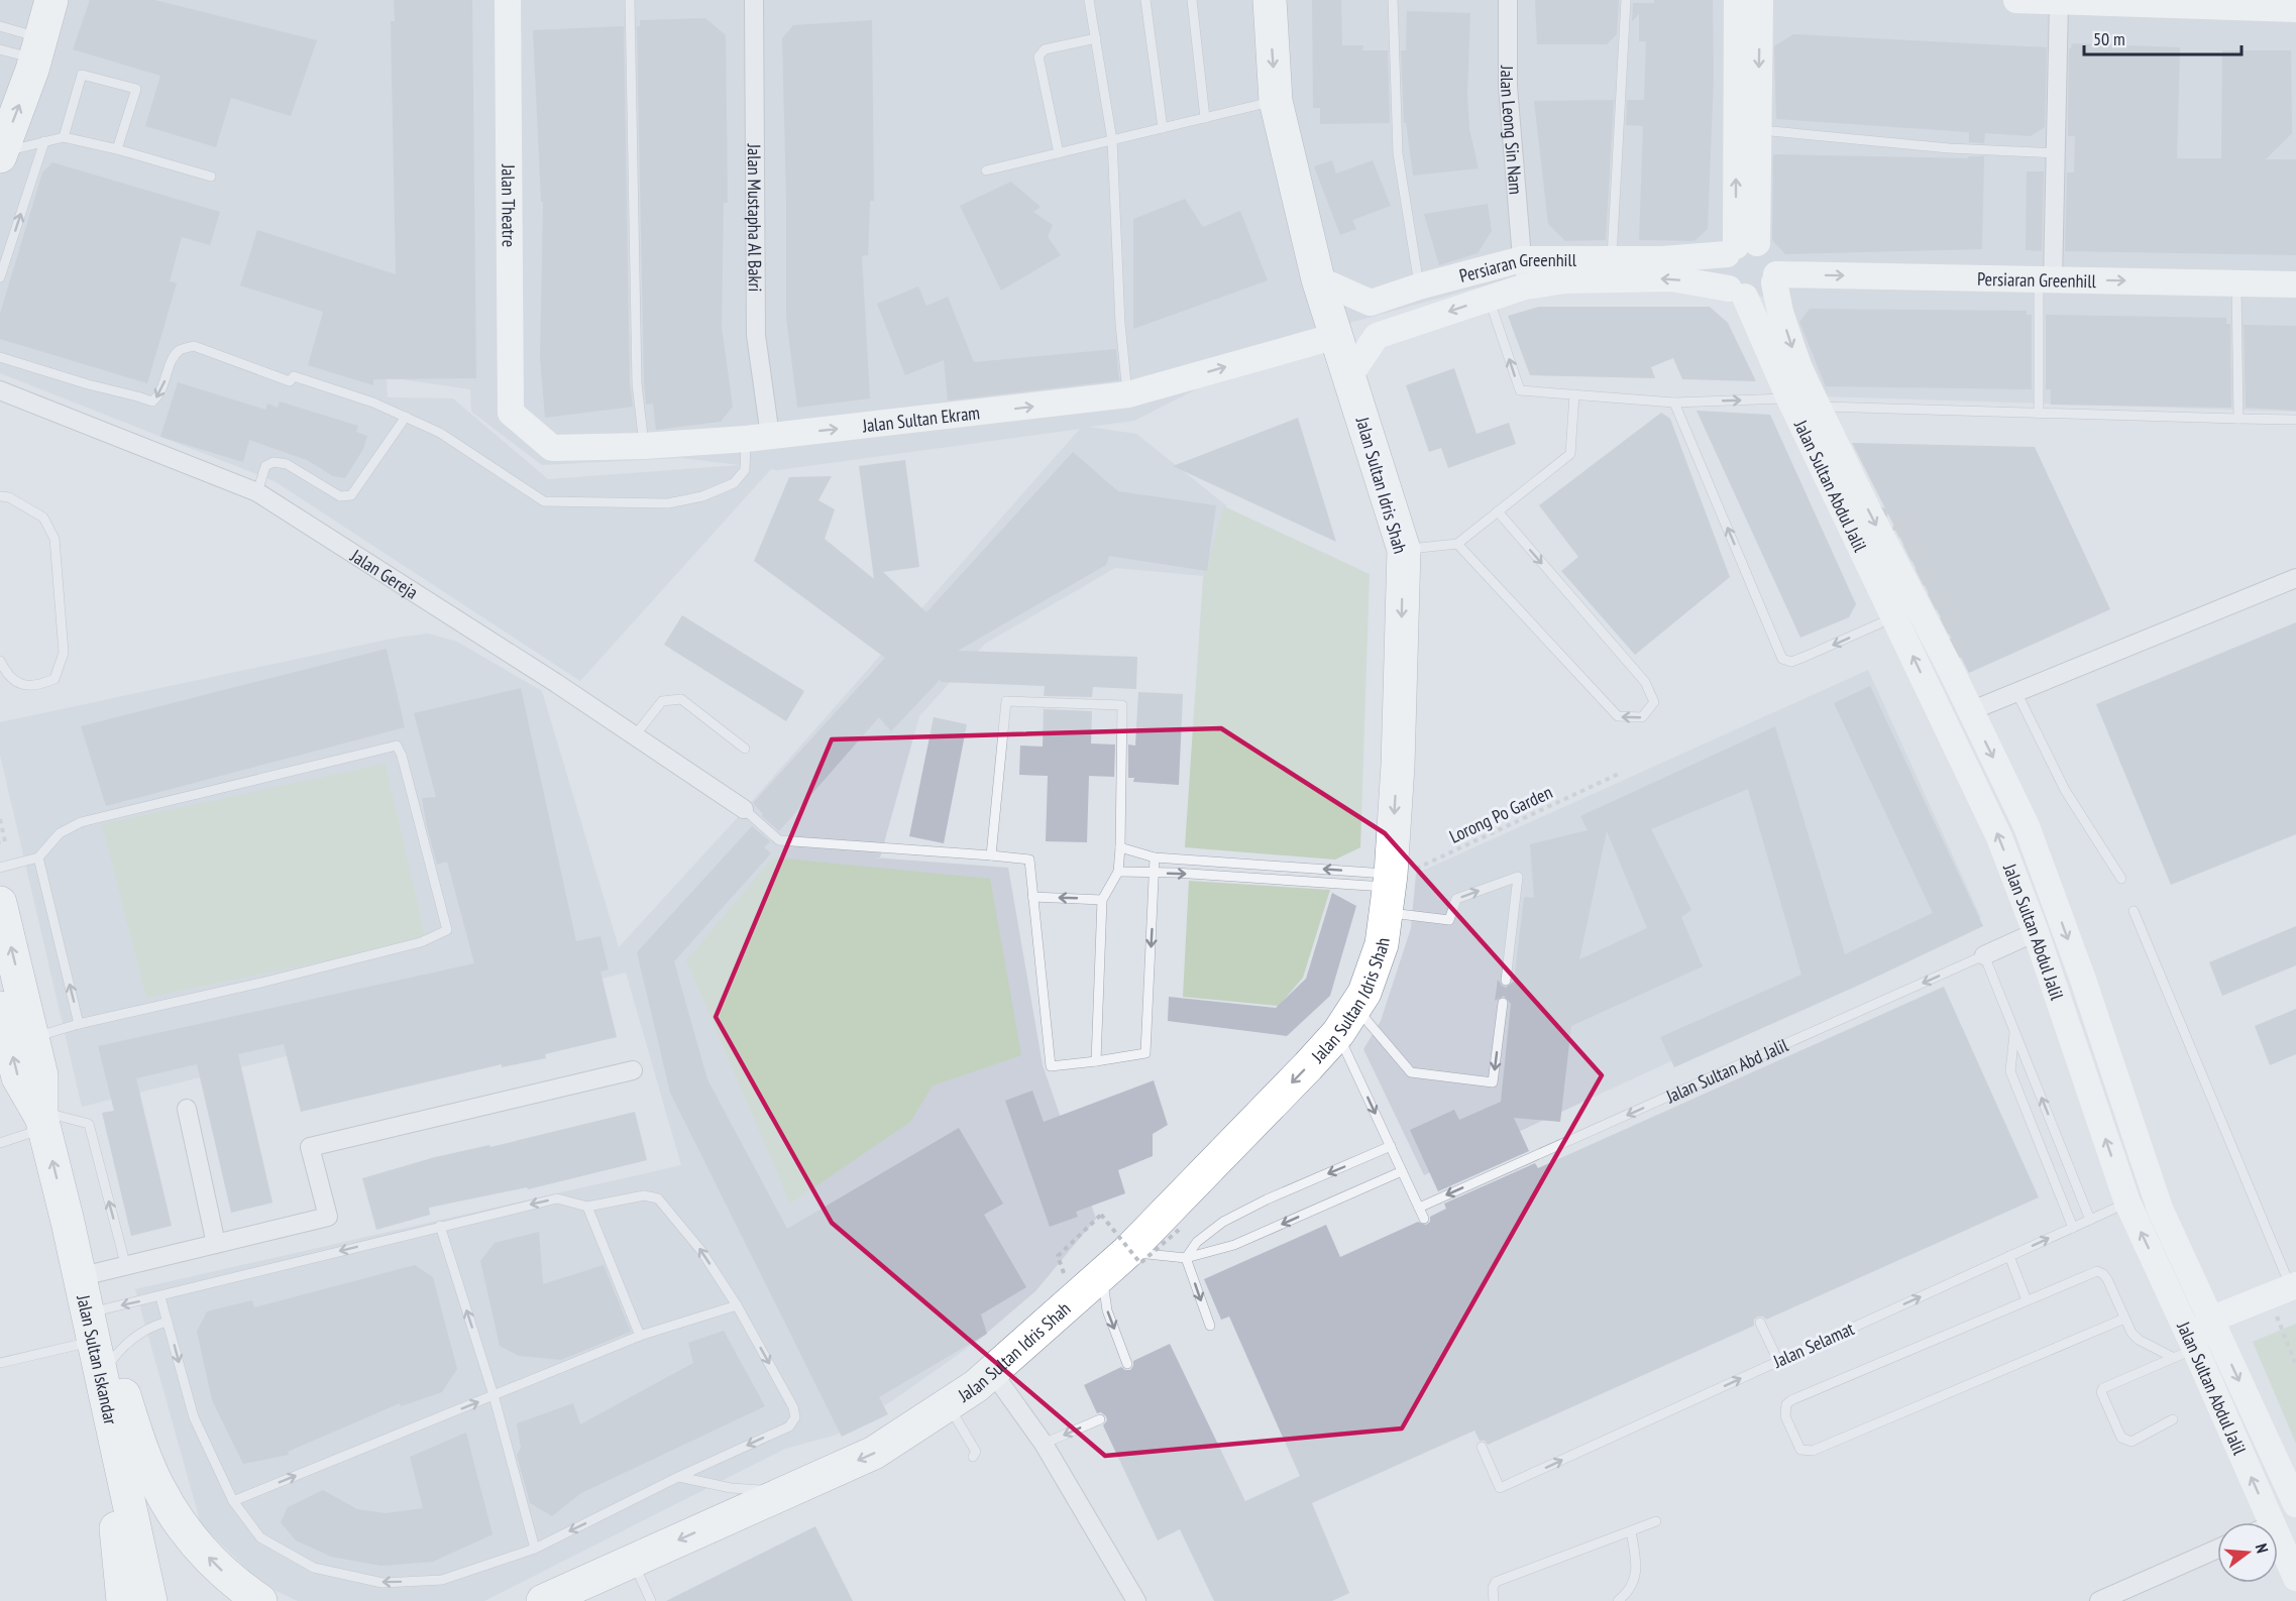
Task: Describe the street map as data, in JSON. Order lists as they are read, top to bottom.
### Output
{
  "streets": {
    "highway": ["Jalan Sultan Idris Shah", "Jalan Sultan Iskandar"],
    "street": [
      "Jalan Leong Sin Nam",
      "Jalan Theatre",
      "Jalan Mustapha Al Bakri",
      "Persiaran Greenhill",
      "Jalan Sultan Ekram",
      "Jalan Sultan Abdul Jalil",
      "Jalan Gereja",
      "Jalan Sultan Abd Jalil"
    ],
    "lane": ["Jalan Selamat"],
    "path": ["Lorong Po Garden"]
  },
  "crossings": [
    ["Jalan Leong Sin Nam", "Persiaran Greenhill"],
    ["Jalan Theatre", "Jalan Sultan Ekram"],
    ["Jalan Mustapha Al Bakri", "Jalan Sultan Ekram"],
    ["Persiaran Greenhill", "Jalan Sultan Idris Shah"],
    ["Persiaran Greenhill", "Jalan Sultan Abdul Jalil"],
    ["Jalan Sultan Ekram", "Jalan Sultan Idris Shah"],
    ["Jalan Sultan Idris Shah", "Lorong Po Garden"],
    ["Jalan Sultan Abdul Jalil", "Jalan Sultan Abd Jalil"],
    ["Jalan Sultan Abdul Jalil", "Jalan Selamat"]
  ],
  "one_way": [
    "Jalan Sultan Ekram",
    "Jalan Sultan Idris Shah",
    "Jalan Sultan Abd Jalil",
    "Jalan Selamat",
    "Jalan Sultan Iskandar"
  ],
  "scale_bar": "50 m",
  "north": "right"
}
